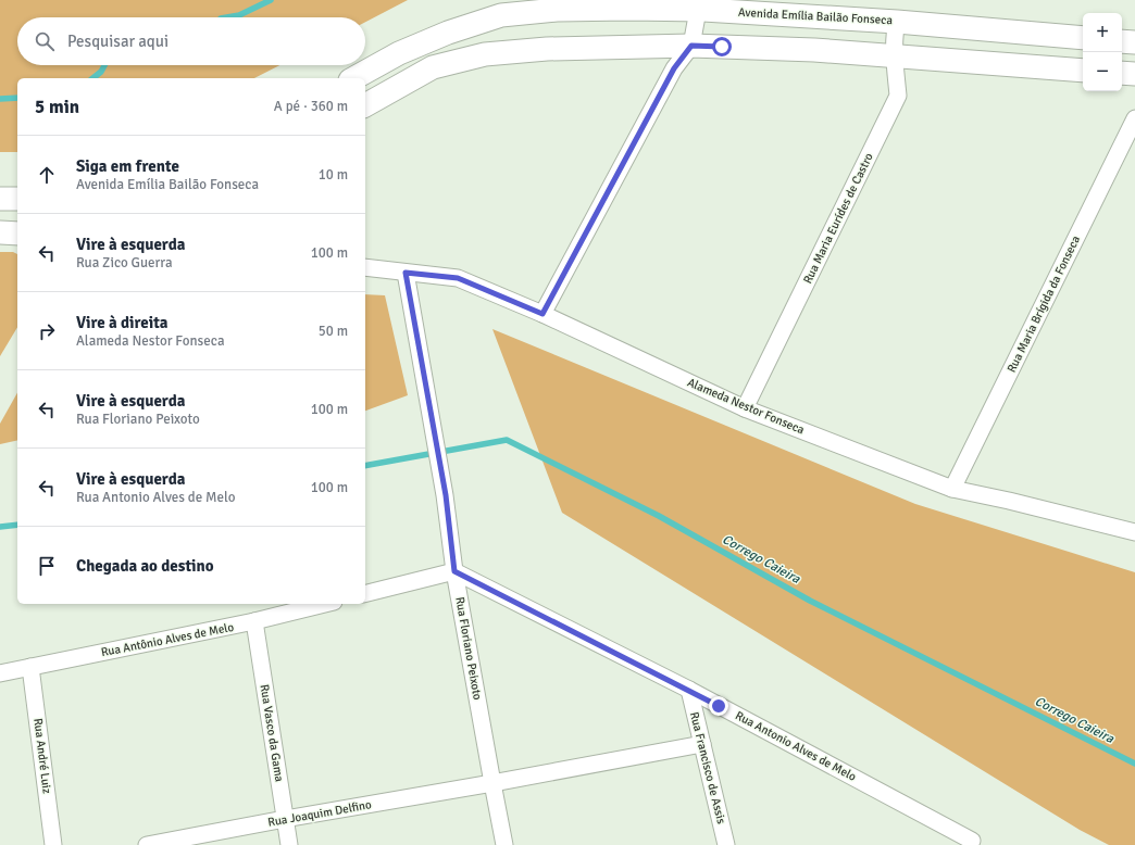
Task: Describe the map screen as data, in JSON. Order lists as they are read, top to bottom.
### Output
{
  "streets": {
    "street": [
      "Avenida Emília Bailão Fonseca",
      "Rua Maria Eurídes de Castro",
      "Rua Maria Brígida da Fonseca",
      "Alameda Nestor Fonseca",
      "Rua Antônio Alves de Melo",
      "Rua Floriano Peixoto",
      "Rua Vasco da Gama",
      "Rua Antonio Alves de Melo",
      "Rua André Luiz",
      "Rua Francisco de Assis",
      "Rua Joaquim Delfino"
    ]
  },
  "crossings": [
    ["Avenida Emília Bailão Fonseca", "Rua Maria Eurídes de Castro"],
    ["Rua Maria Eurídes de Castro", "Alameda Nestor Fonseca"],
    ["Rua Maria Brígida da Fonseca", "Alameda Nestor Fonseca"],
    ["Alameda Nestor Fonseca", "Rua Floriano Peixoto"],
    ["Rua Antônio Alves de Melo", "Rua Vasco da Gama"],
    ["Rua Antônio Alves de Melo", "Rua André Luiz"],
    ["Rua Floriano Peixoto", "Rua Antonio Alves de Melo"],
    ["Rua Floriano Peixoto", "Rua Joaquim Delfino"],
    ["Rua Vasco da Gama", "Rua Joaquim Delfino"],
    ["Rua Antonio Alves de Melo", "Rua Francisco de Assis"],
    ["Rua Francisco de Assis", "Rua Joaquim Delfino"]
  ],
  "water": ["Corrego Caieira"],
  "page": {
    "map_buttons": ["+", "−"],
    "search": "Pesquisar aqui",
    "heading": ["5 min", "A pé · 360 m"],
    "list": [
      ["Siga em frente", "Avenida Emília Bailão Fonseca", "10 m"],
      ["Vire à esquerda", "Rua Zico Guerra", "100 m"],
      ["Vire à direita", "Alameda Nestor Fonseca", "50 m"],
      ["Vire à esquerda", "Rua Floriano Peixoto", "100 m"],
      ["Vire à esquerda", "Rua Antonio Alves de Melo", "100 m"],
      "Chegada ao destino"
    ]
  }
}
